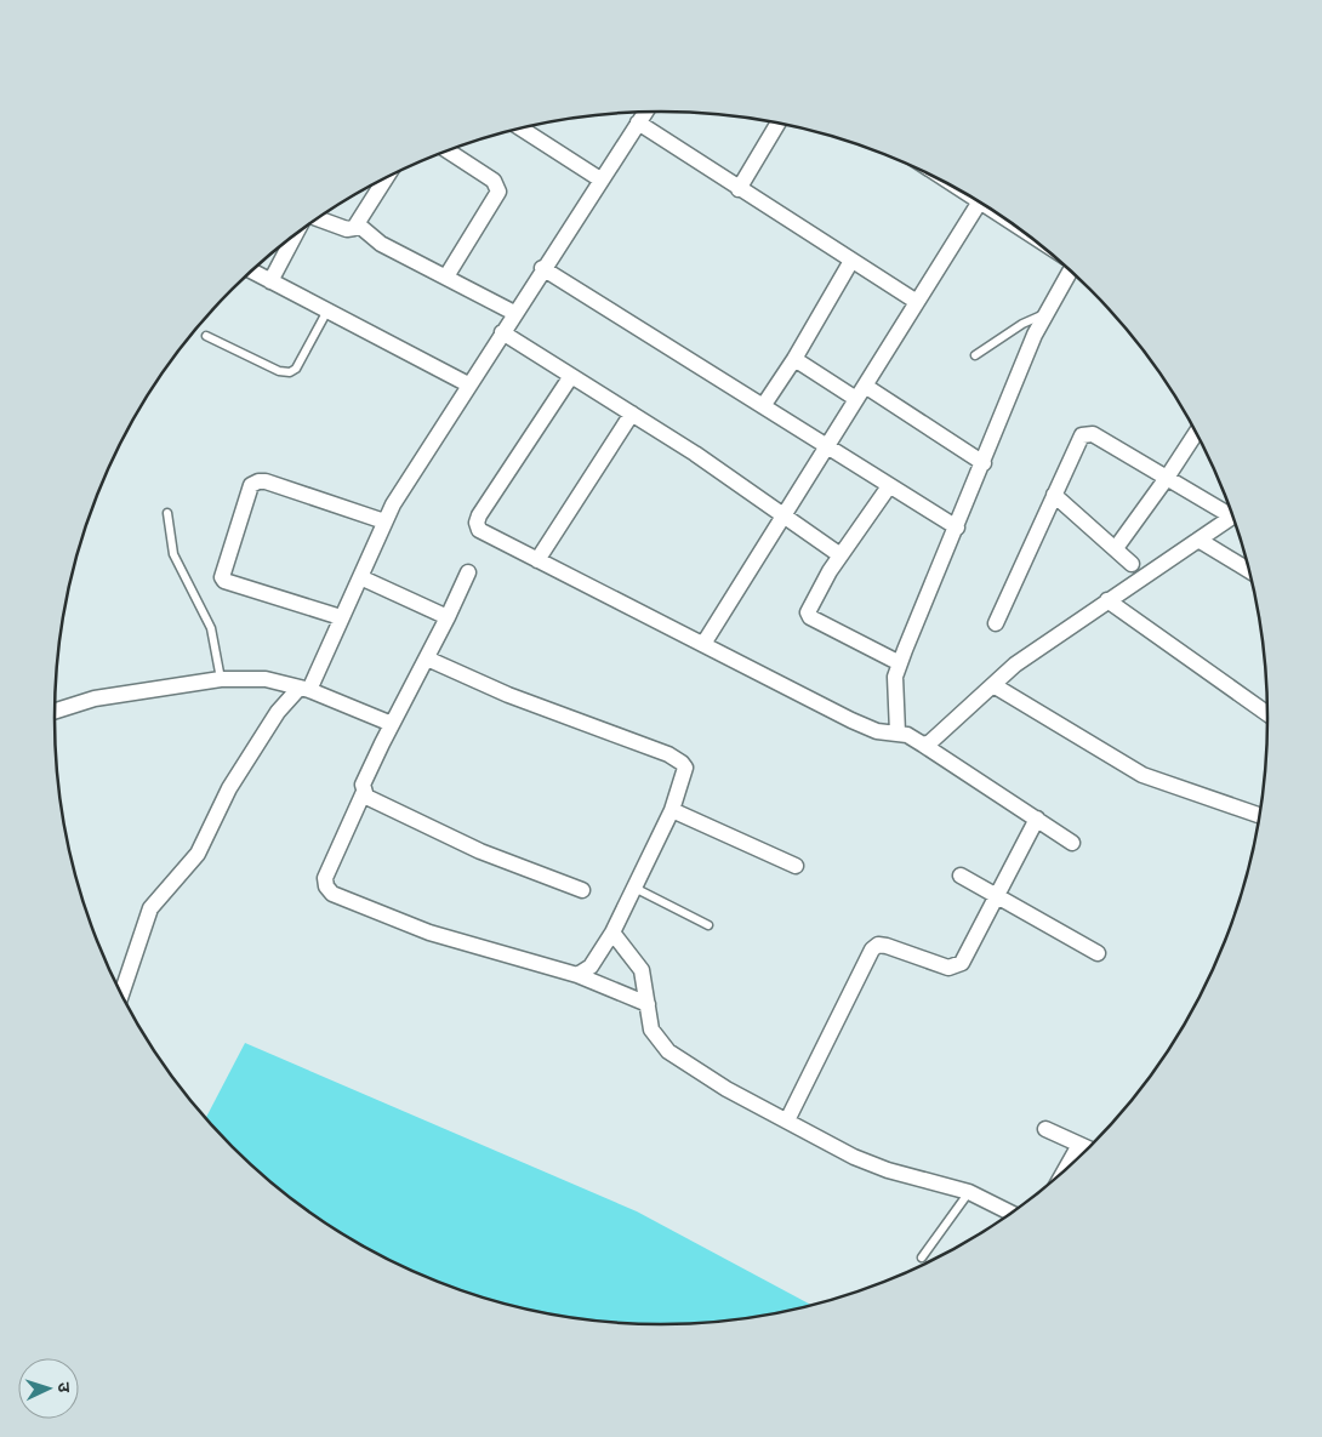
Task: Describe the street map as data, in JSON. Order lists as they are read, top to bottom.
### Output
{
  "north": "right"
}
